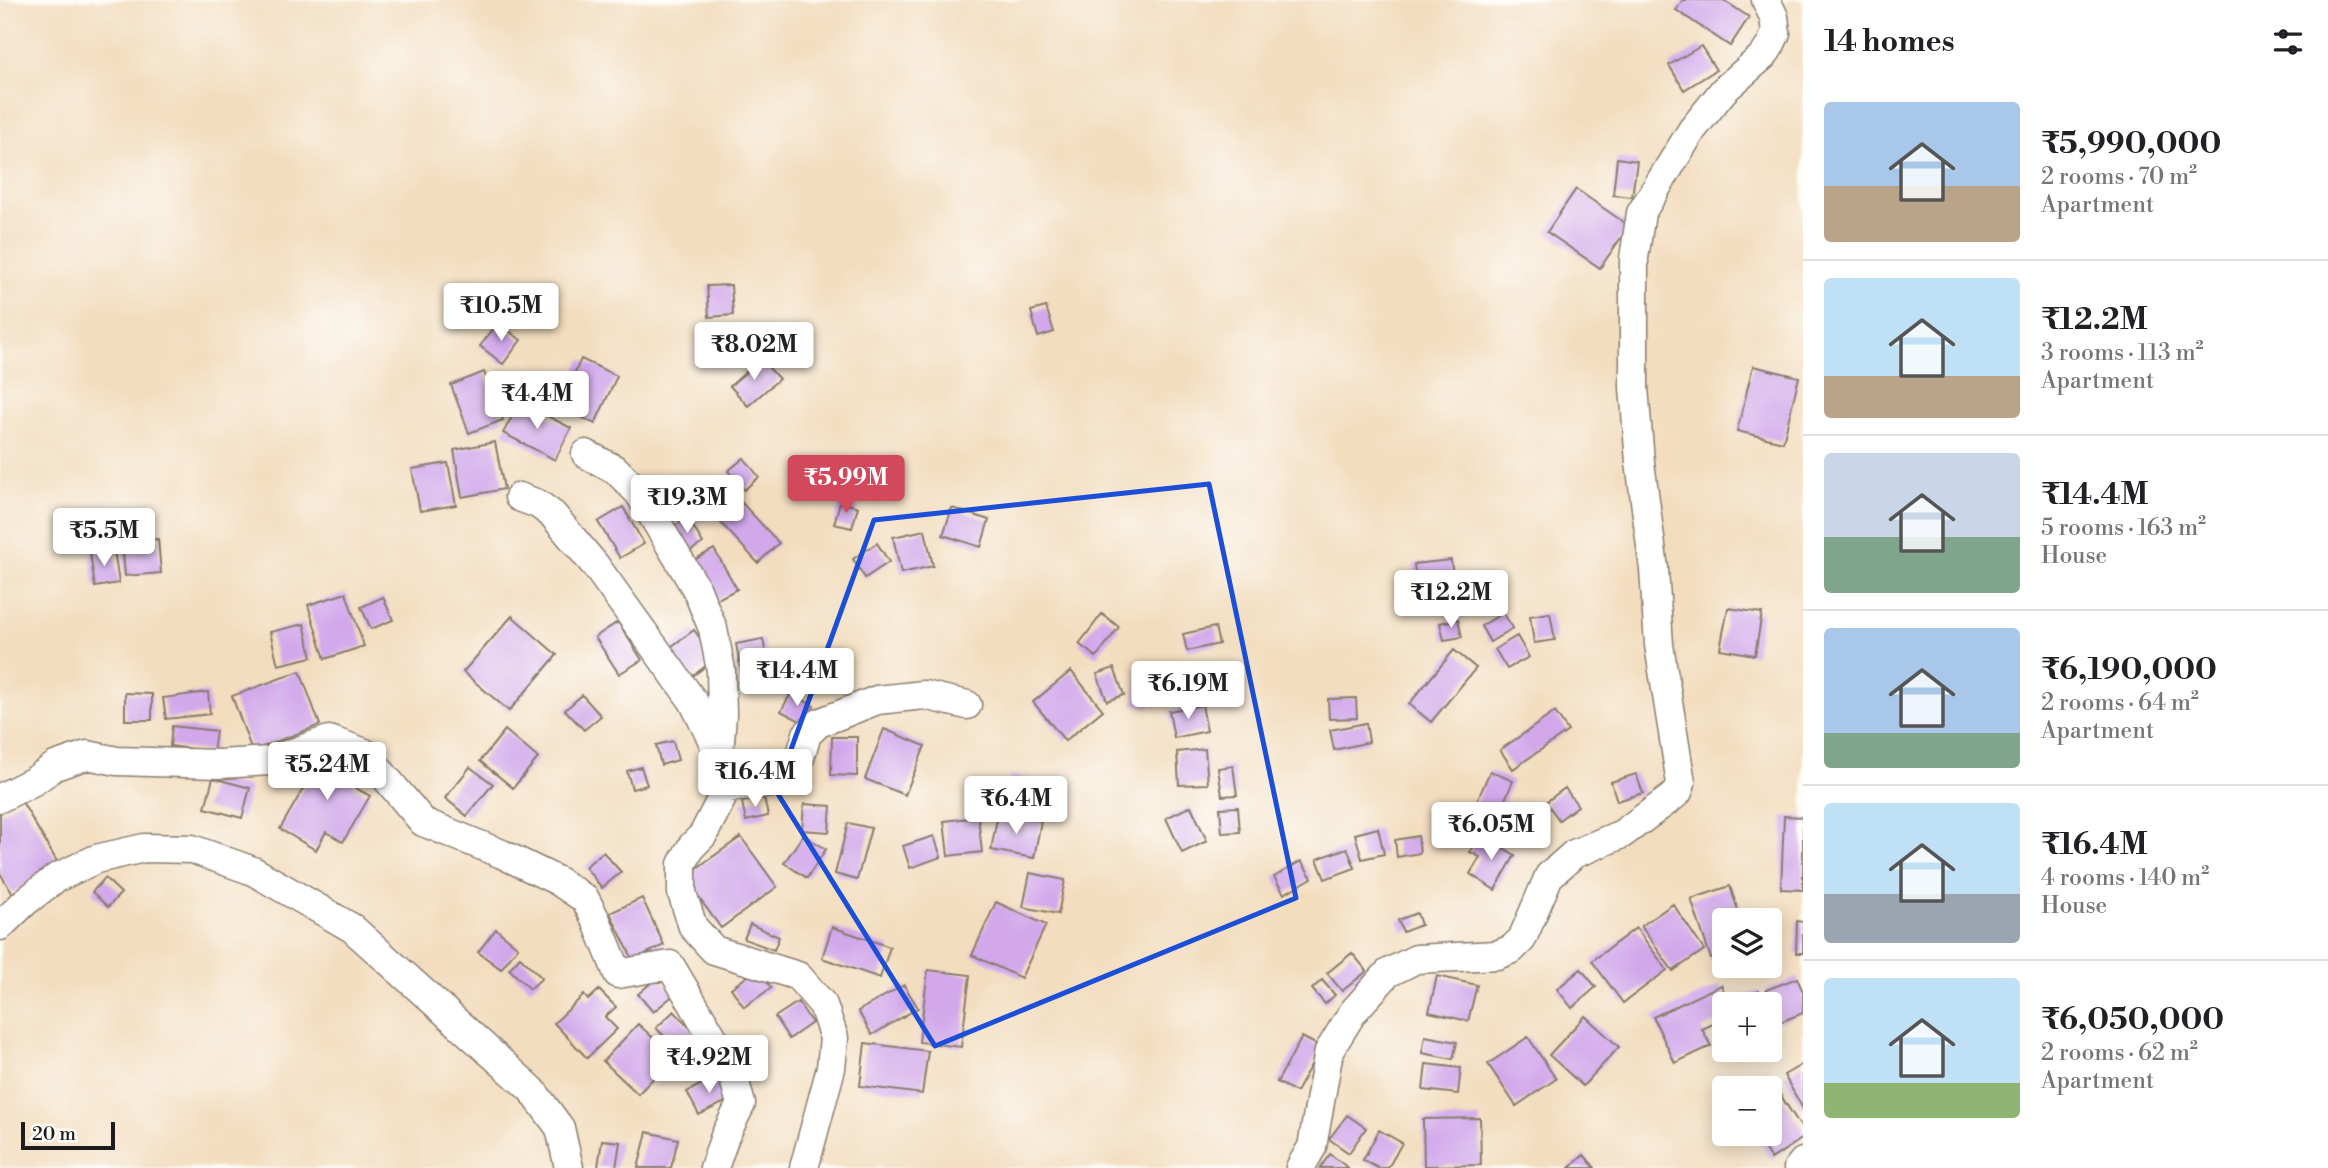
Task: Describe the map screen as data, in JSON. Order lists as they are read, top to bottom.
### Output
{
  "scale_bar": "20 m",
  "page": {
    "heading": "14 homes",
    "list": [
      {
        "name": "₹5,990,000",
        "note": "2 rooms · 70 m² · Apartment"
      },
      {
        "name": "₹12.2M",
        "note": "3 rooms · 113 m² · Apartment"
      },
      {
        "name": "₹14.4M",
        "note": "5 rooms · 163 m² · House"
      },
      {
        "name": "₹6,190,000",
        "note": "2 rooms · 64 m² · Apartment"
      },
      {
        "name": "₹16.4M",
        "note": "4 rooms · 140 m² · House"
      },
      {
        "name": "₹6,050,000",
        "note": "2 rooms · 62 m² · Apartment"
      }
    ],
    "price": [
      "₹10.5M",
      "₹8.02M",
      "₹4.4M",
      "₹5.99M",
      "₹19.3M",
      "₹5.5M",
      "₹12.2M",
      "₹14.4M",
      "₹6.19M",
      "₹5.24M",
      "₹16.4M",
      "₹6.4M",
      "₹6.05M",
      "₹4.92M"
    ],
    "map_buttons": ["+", "−"],
    "scale": "20 m"
  }
}
